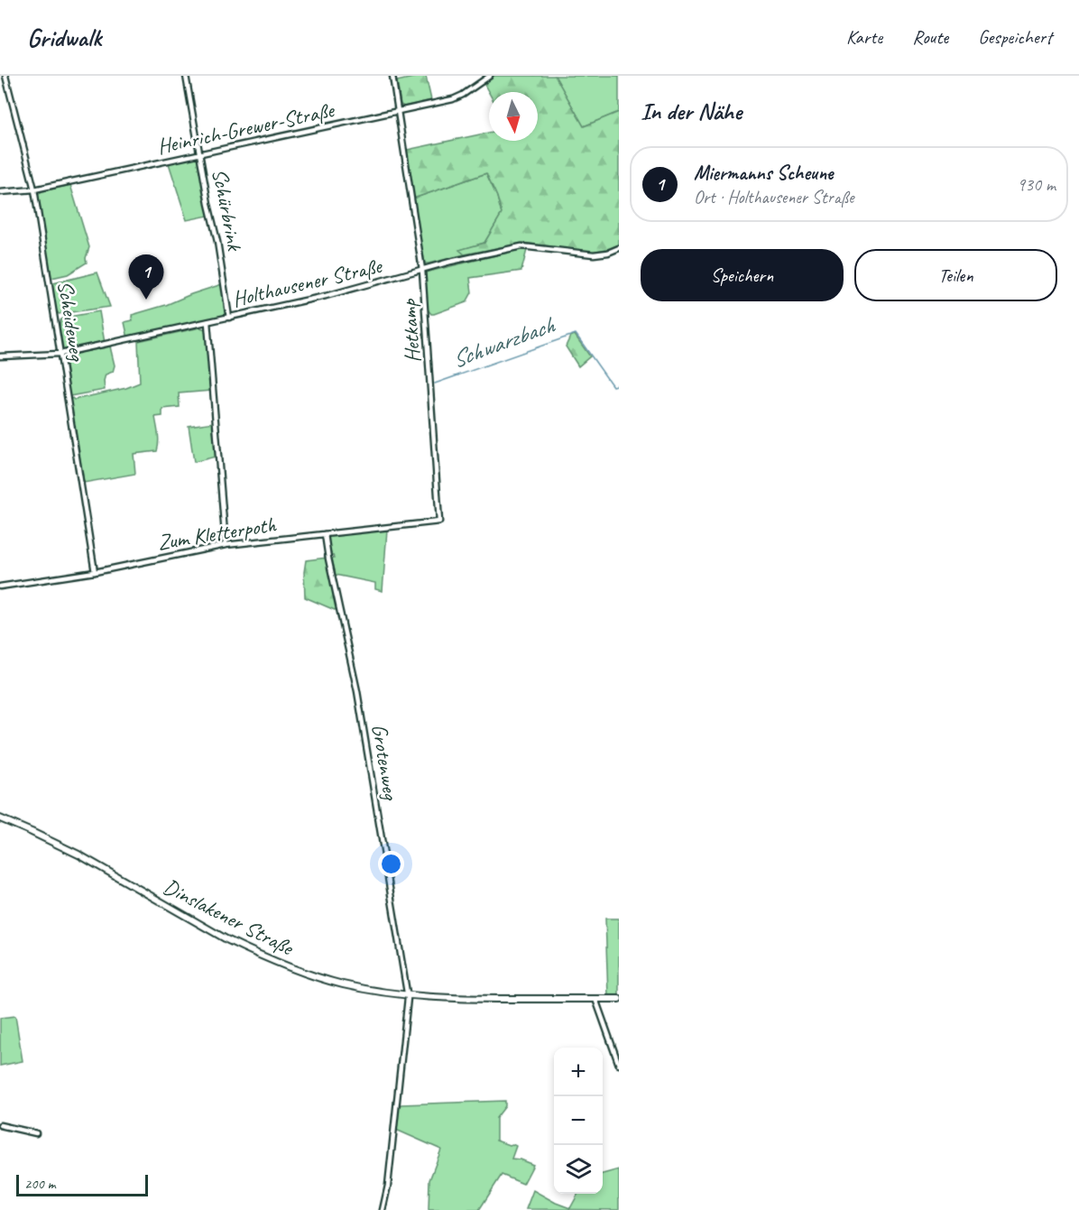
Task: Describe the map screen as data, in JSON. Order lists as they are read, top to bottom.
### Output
{
  "streets": {
    "main road": ["Dinslakener Straße"],
    "street": [
      "Heinrich-Grewer-Straße",
      "Schürbrink",
      "Holthausener Straße",
      "Scheideweg",
      "Hetkamp",
      "Zum Kletterpoth",
      "Grotenweg"
    ]
  },
  "crossings": [
    ["Heinrich-Grewer-Straße", "Schürbrink"],
    ["Heinrich-Grewer-Straße", "Scheideweg"],
    ["Heinrich-Grewer-Straße", "Hetkamp"],
    ["Schürbrink", "Holthausener Straße"],
    ["Holthausener Straße", "Scheideweg"],
    ["Holthausener Straße", "Hetkamp"],
    ["Scheideweg", "Zum Kletterpoth"],
    ["Hetkamp", "Zum Kletterpoth"],
    ["Zum Kletterpoth", "Grotenweg"],
    ["Grotenweg", "Dinslakener Straße"]
  ],
  "water": ["Schwarzbach"],
  "scale_bar": "200 m",
  "north": "bottom",
  "page": {
    "header": "Gridwalk",
    "nav": ["Karte", "Route", "Gespeichert"],
    "heading": "In der Nähe",
    "list": [
      {
        "mark": "1",
        "name": "Miermanns Scheune",
        "note": "Ort · Holthausener Straße",
        "value": "930 m"
      }
    ],
    "buttons": ["Speichern", "Teilen"],
    "pins": "1",
    "map_buttons": ["+", "−"],
    "scale": "200 m"
  }
}
